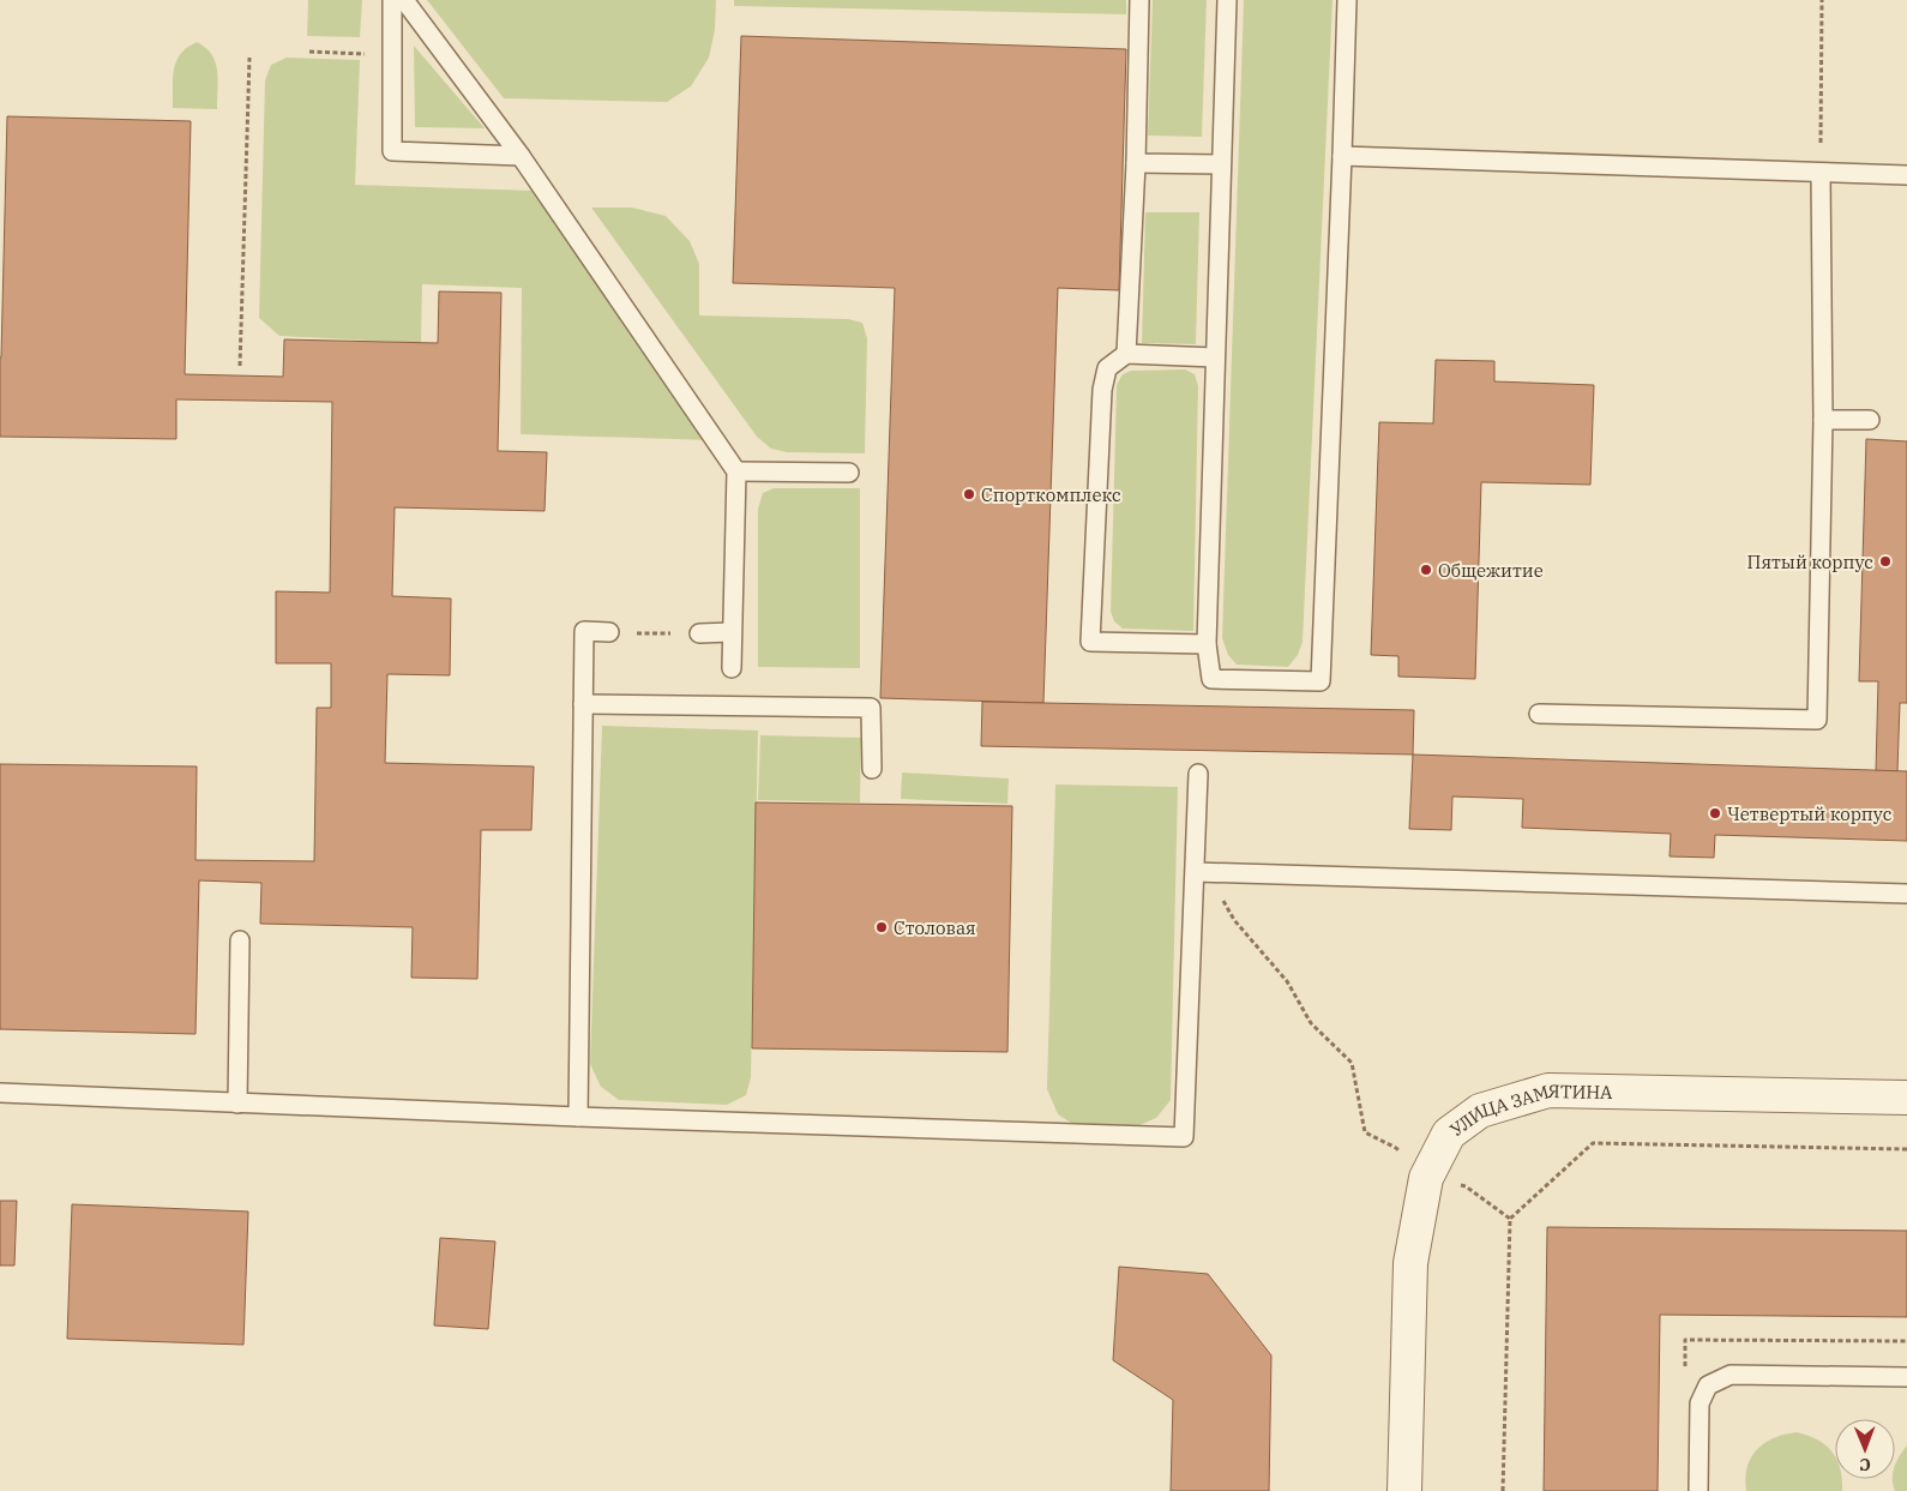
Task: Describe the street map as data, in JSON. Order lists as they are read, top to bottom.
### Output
{
  "streets": {
    "street": ["УЛИЦА ЗАМЯТИНА"]
  },
  "places": [
    "Спорткомплекс",
    "Пятый корпус",
    "Общежитие",
    "Четвертый корпус",
    "Столовая"
  ],
  "north": "bottom"
}
